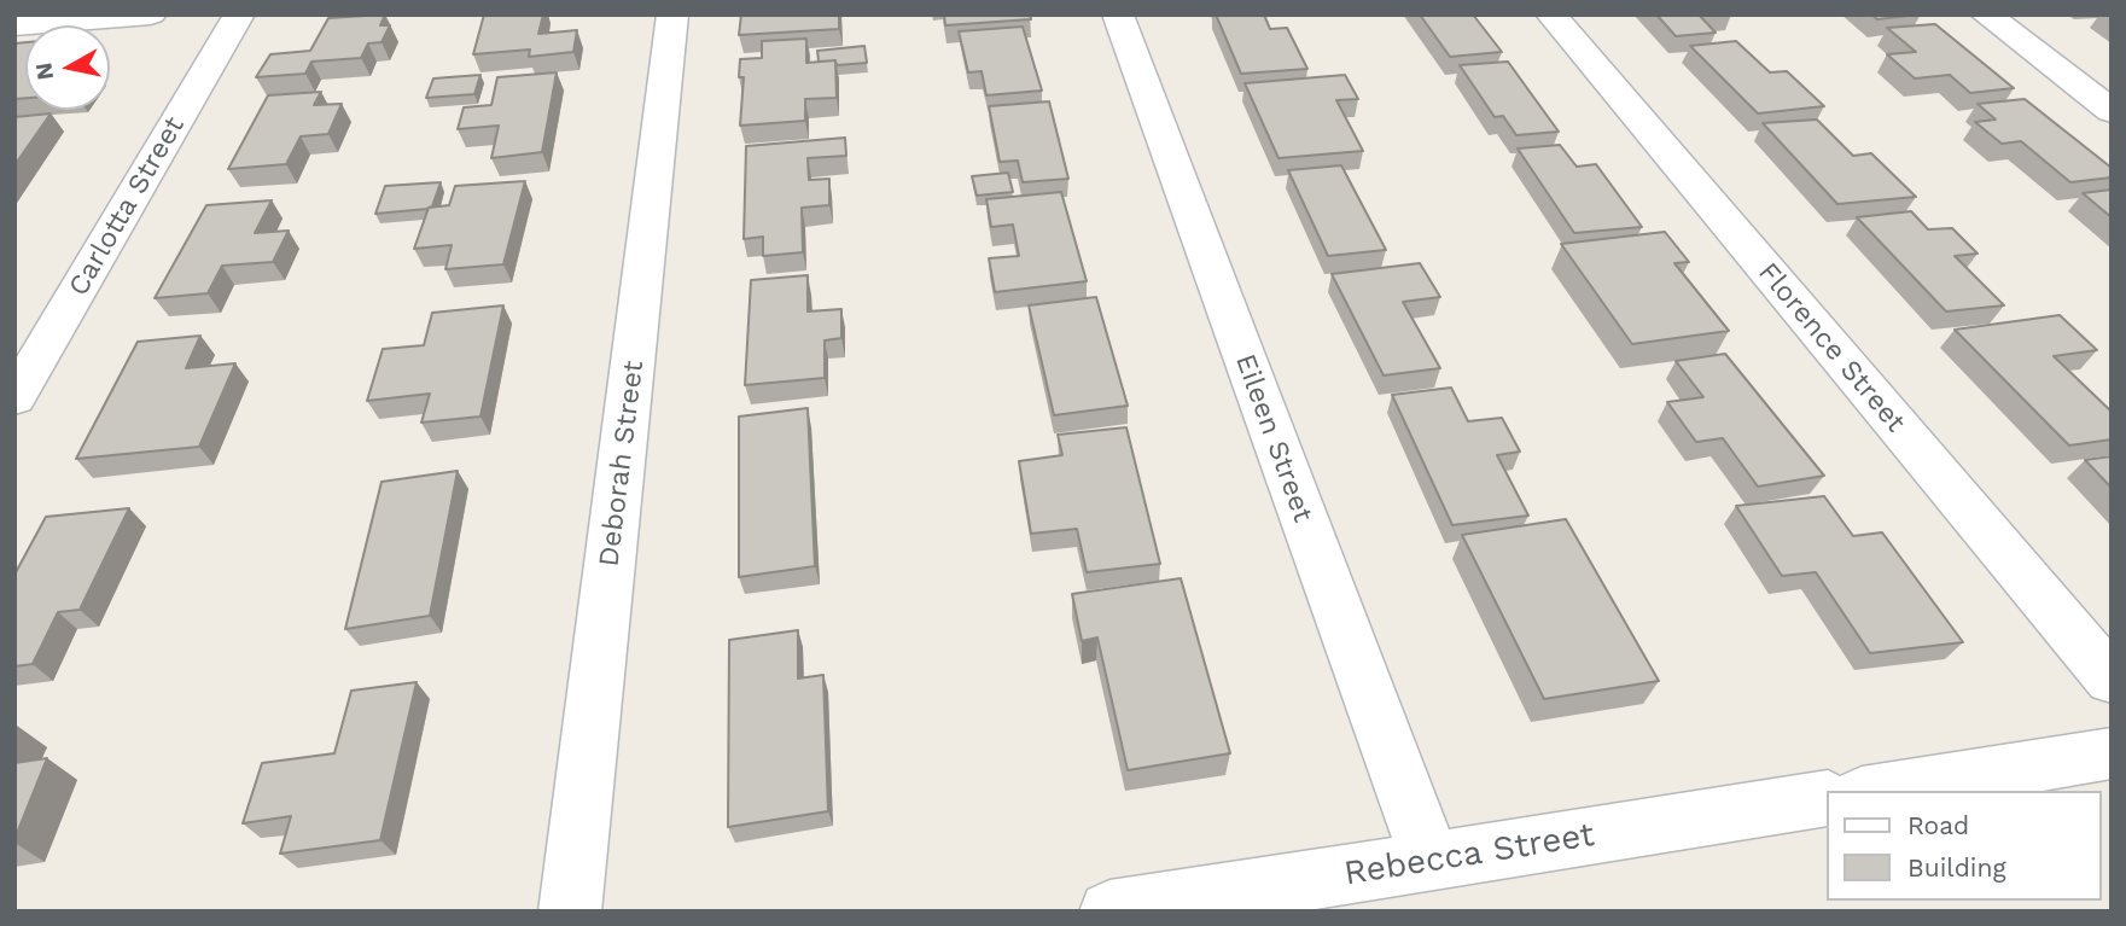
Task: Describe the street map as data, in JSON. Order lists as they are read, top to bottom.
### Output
{
  "streets": {
    "street": [
      "Carlotta Street",
      "Florence Street",
      "Eileen Street",
      "Deborah Street",
      "Rebecca Street"
    ]
  },
  "crossings": [
    ["Eileen Street", "Rebecca Street"]
  ],
  "legend": ["Road", "Building"],
  "north": "left"
}
